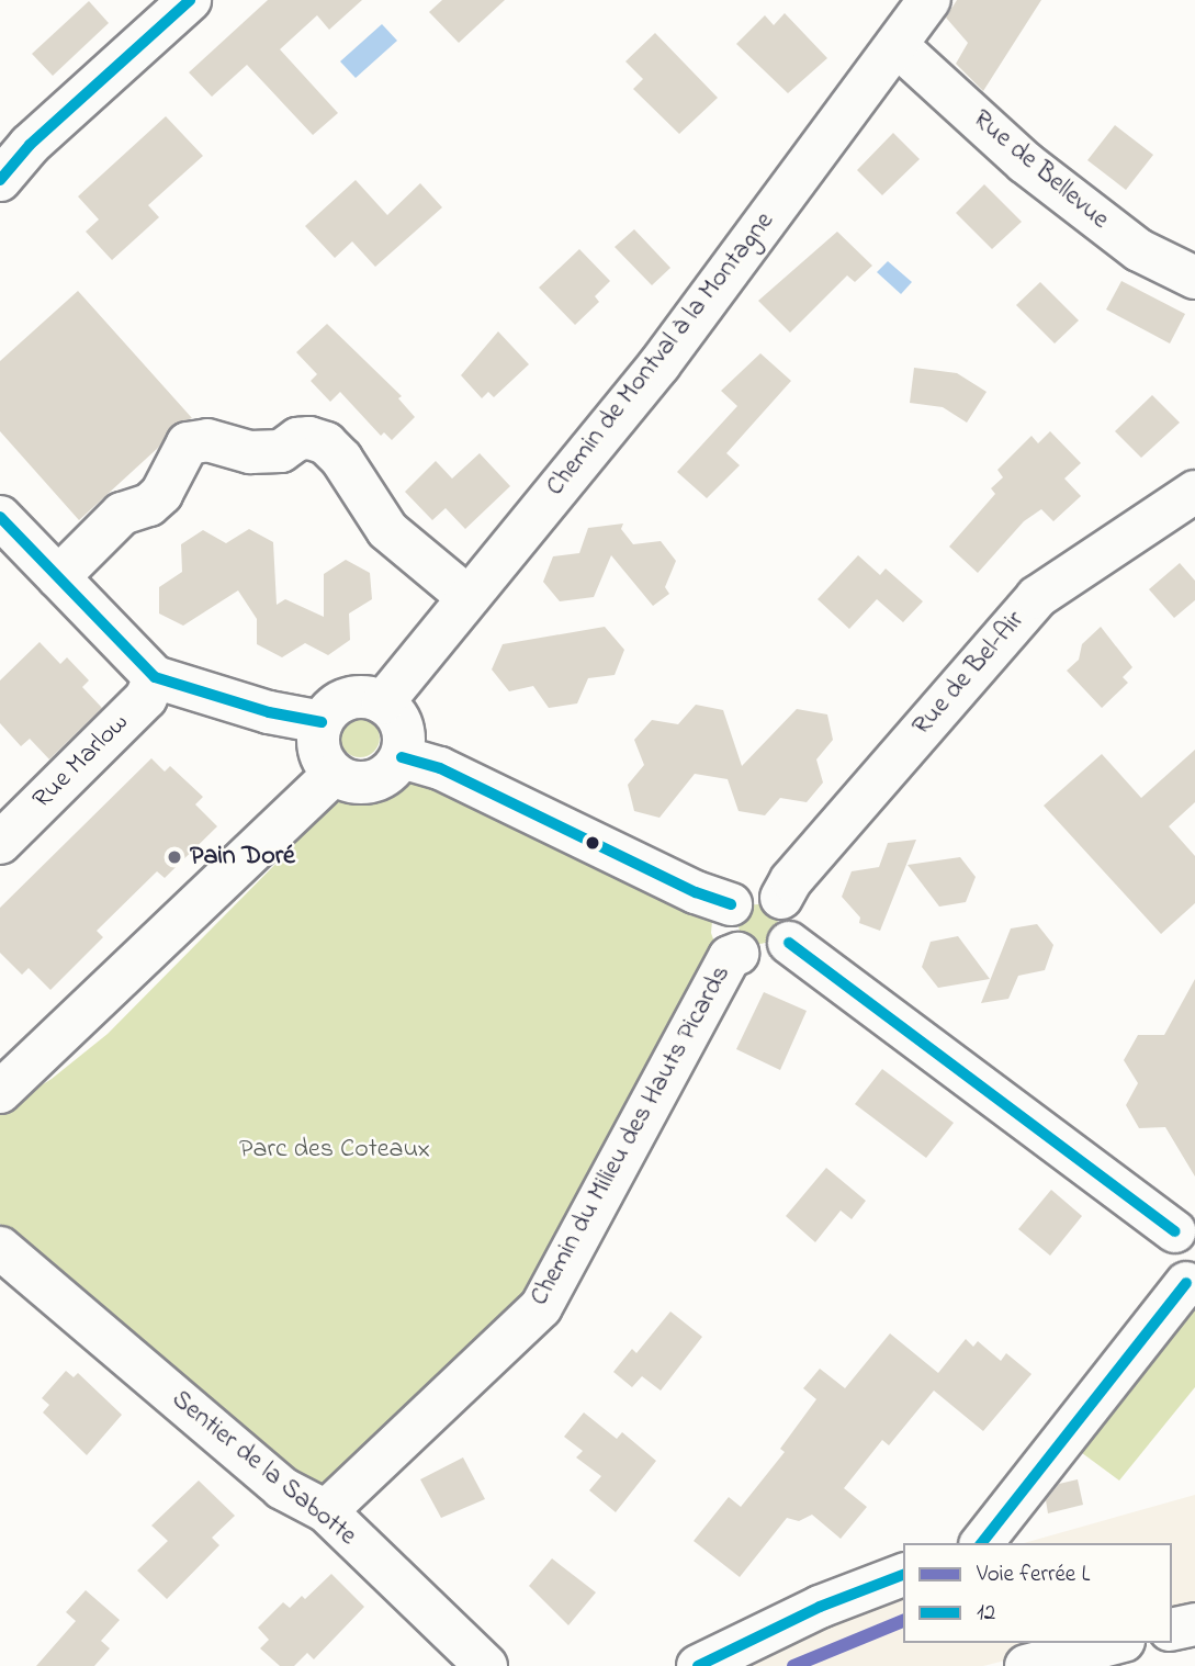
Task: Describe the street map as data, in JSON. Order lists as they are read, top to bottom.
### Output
{
  "streets": {
    "street": [
      "Rue de Bellevue",
      "Chemin de Montval à la Montagne",
      "Rue de Bel-Air",
      "Rue Marlow",
      "Chemin du Milieu des Hauts Picards",
      "Sentier de la Sabotte"
    ]
  },
  "crossings": [
    ["Rue de Bellevue", "Chemin de Montval à la Montagne"],
    ["Rue de Bel-Air", "Chemin du Milieu des Hauts Picards"],
    ["Chemin du Milieu des Hauts Picards", "Sentier de la Sabotte"]
  ],
  "parks": ["Parc des Coteaux"],
  "places": ["Pain Doré"],
  "lines": ["transit line 12", "rail line L"],
  "legend": ["Voie ferrée L", "12"]
}
